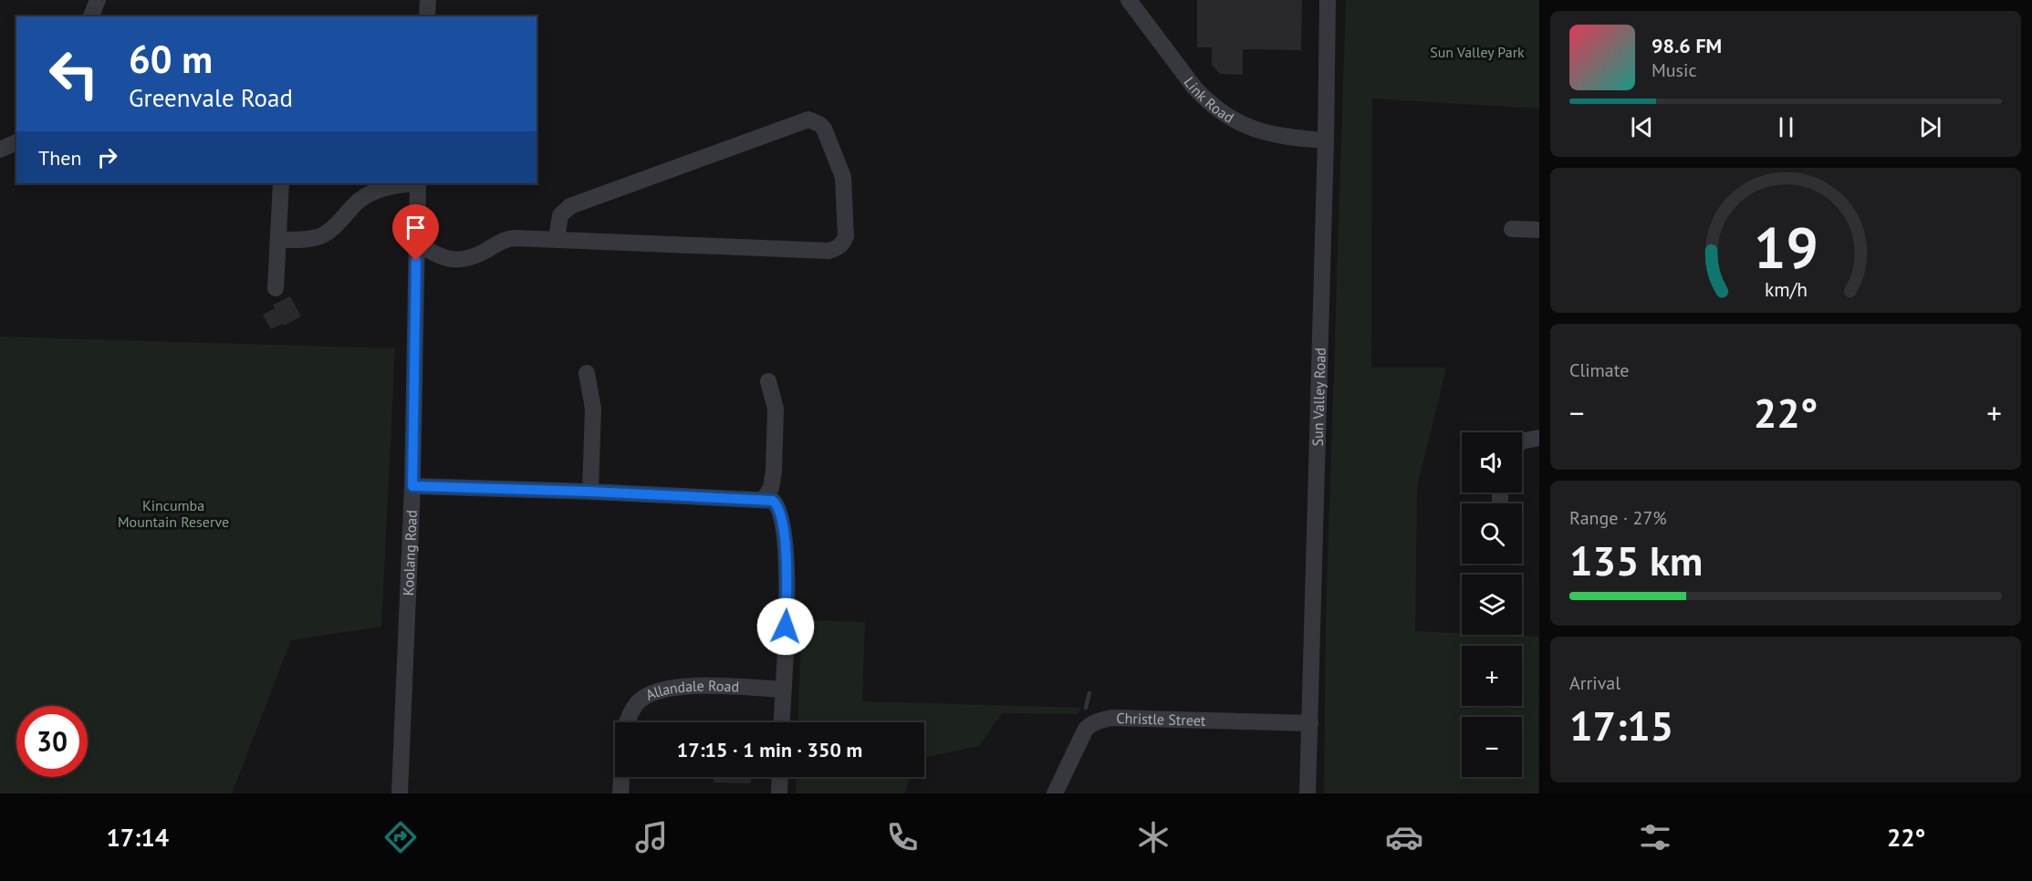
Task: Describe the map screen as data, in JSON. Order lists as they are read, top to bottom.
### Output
{
  "streets": {
    "street": [
      "Link Road",
      "Sun Valley Road",
      "Koolang Road",
      "Allandale Road",
      "Christle Street"
    ]
  },
  "crossings": [
    ["Link Road", "Sun Valley Road"],
    ["Sun Valley Road", "Christle Street"]
  ],
  "parks": ["Sun Valley Park", "Kincumba Mountain Reserve"],
  "page": {
    "turn": ["60 m", "Greenvale Road"],
    "song": ["98.6 FM", "Music"],
    "then": "Then",
    "tile": [
      "Climate",
      ["Range · 27%", "135 km"],
      ["Arrival", "17:15"]
    ],
    "heat": ["−", "22°", "+"],
    "map_buttons": ["+", "−"],
    "limit": "30",
    "trip": "17:15 · 1 min · 350 m",
    "tabs": ["17:14", "22°"],
    "gauge": ["19", "km/h"]
  }
}
